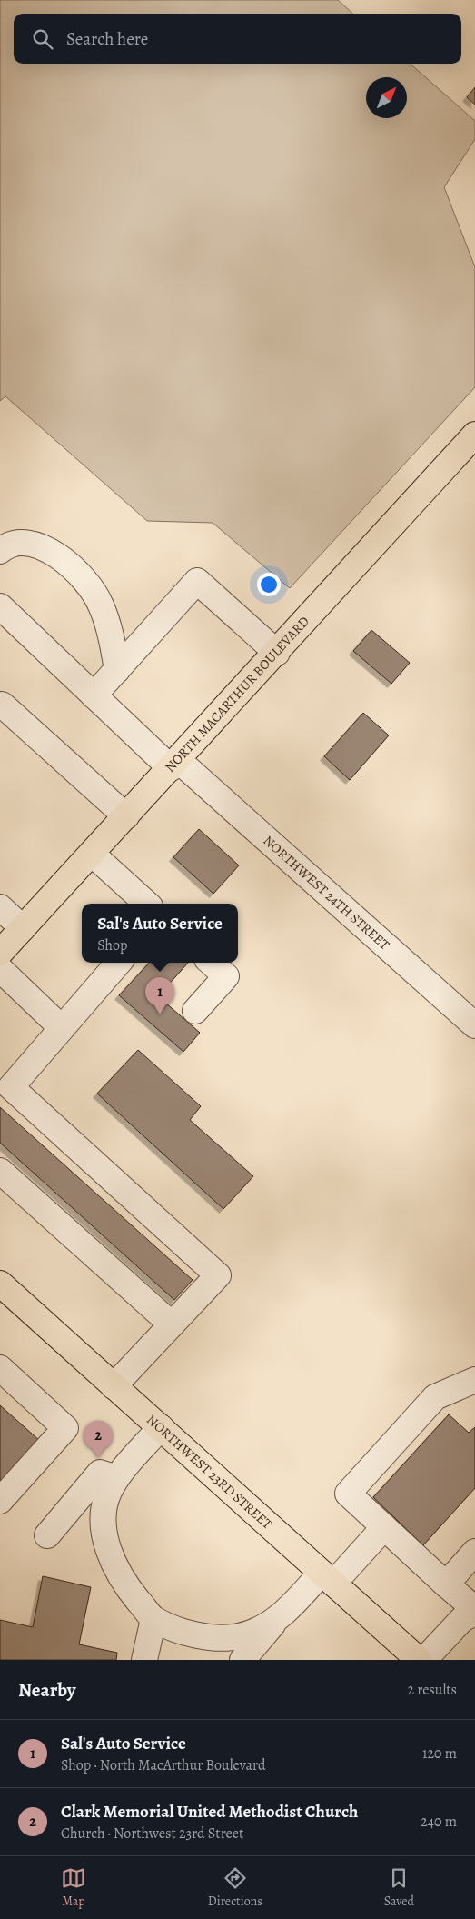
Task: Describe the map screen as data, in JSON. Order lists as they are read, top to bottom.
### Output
{
  "streets": {
    "main road": ["NORTH MACARTHUR BOULEVARD", "NORTHWEST 23RD STREET"],
    "street": ["NORTHWEST 24TH STREET"]
  },
  "crossings": [
    ["NORTH MACARTHUR BOULEVARD", "NORTHWEST 24TH STREET"]
  ],
  "north": "top right",
  "page": {
    "search": "Search here",
    "popup": ["Sal's Auto Service", "Shop"],
    "pins": ["1", "2"],
    "heading": ["Nearby", "2 results"],
    "list": [
      {
        "mark": "1",
        "name": "Sal's Auto Service",
        "note": "Shop · North MacArthur Boulevard",
        "value": "120 m"
      },
      {
        "mark": "2",
        "name": "Clark Memorial United Methodist Church",
        "note": "Church · Northwest 23rd Street",
        "value": "240 m"
      }
    ],
    "nav": ["Map", "Directions", "Saved"]
  }
}
